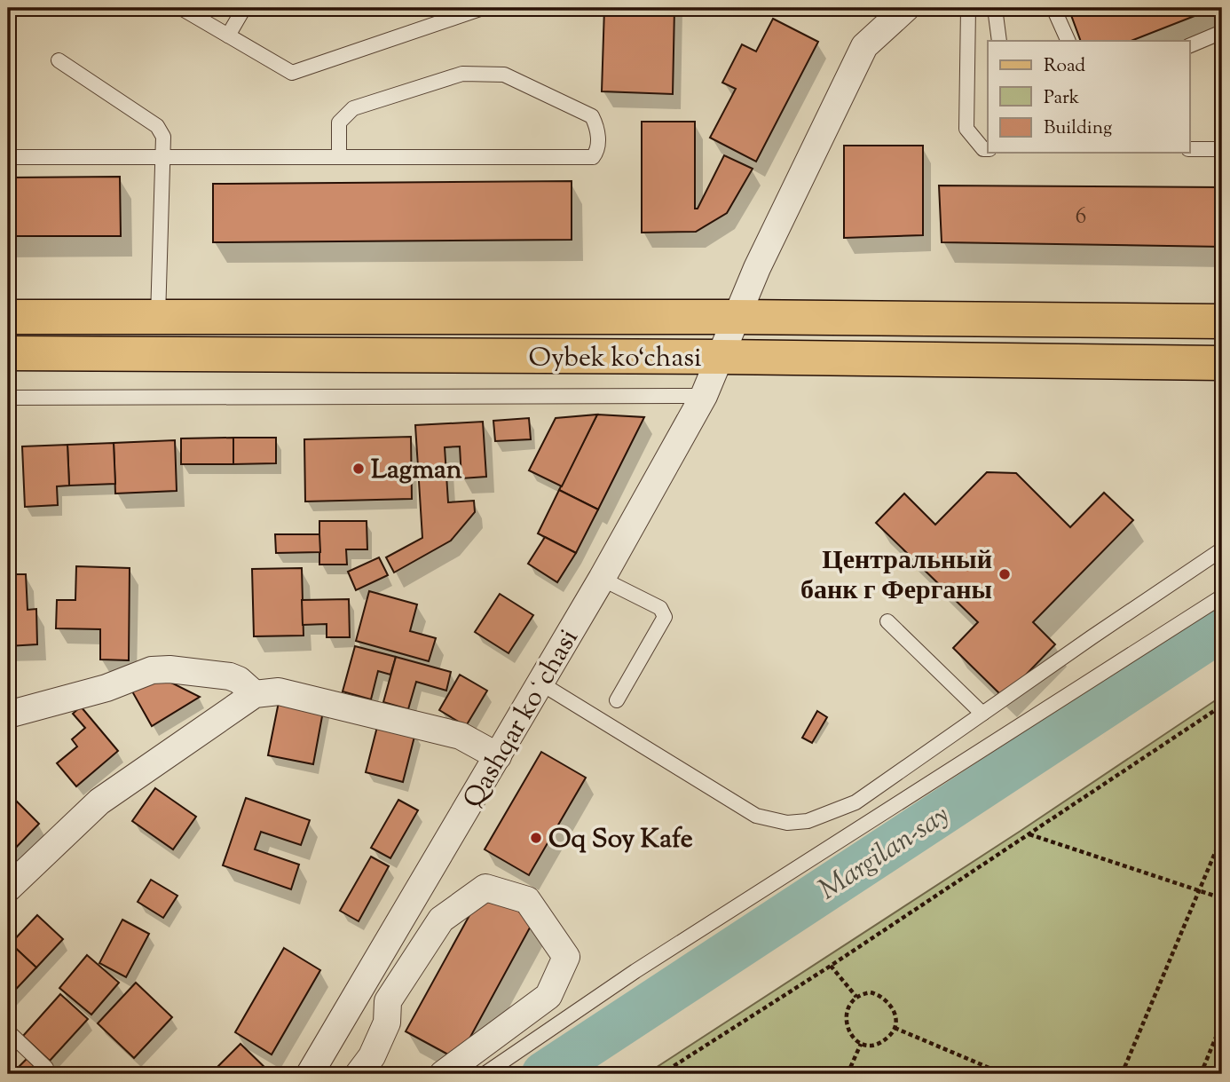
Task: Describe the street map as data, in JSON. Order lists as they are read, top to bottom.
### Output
{
  "streets": {
    "main road": ["Oybek ko‘chasi"],
    "street": ["Qashqar koʻchasi"]
  },
  "crossings": [
    ["Oybek ko‘chasi", "Qashqar koʻchasi"]
  ],
  "water": ["Margilan-say"],
  "places": ["Lagman", "Центральный банк г Ферганы", "Oq Soy Kafe"],
  "house_numbers": ["6"],
  "legend": ["Road", "Park", "Building"]
}
